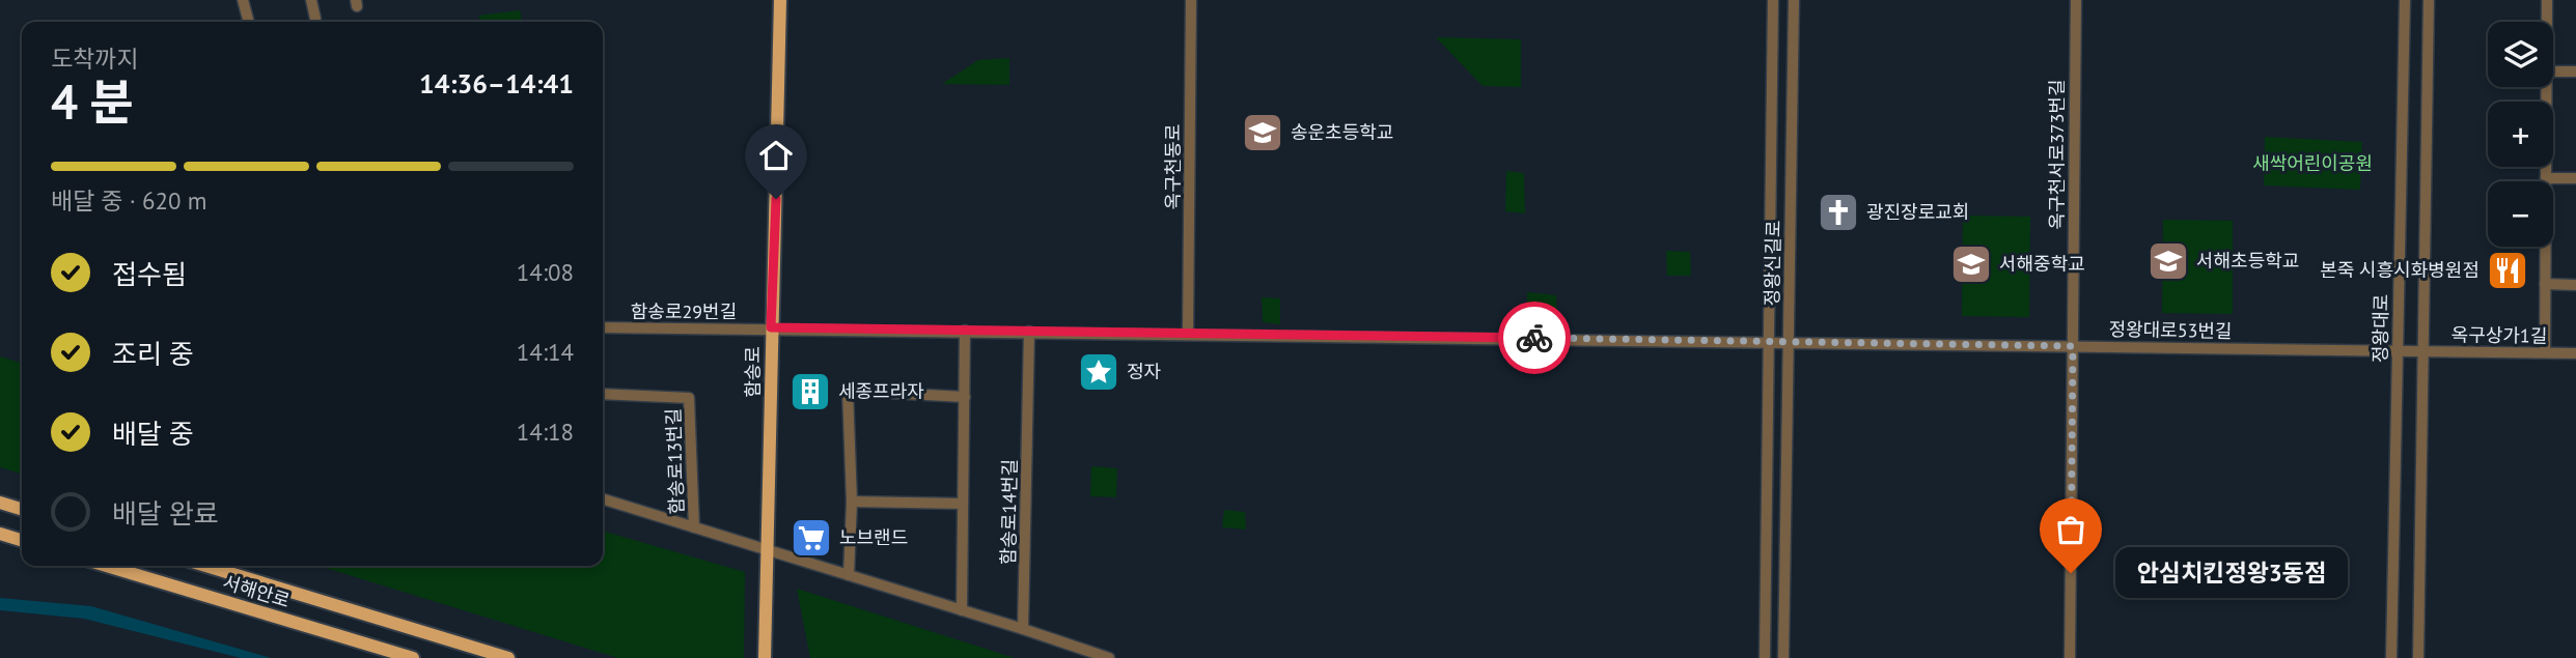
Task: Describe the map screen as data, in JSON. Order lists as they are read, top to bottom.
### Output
{
  "streets": {
    "main road": ["함송로", "서해안로"],
    "street": [
      "옥구천서로373번길",
      "옥구천동로",
      "정왕신길로",
      "함송로29번길",
      "정왕대로",
      "정왕대로53번길",
      "옥구상가1길",
      "함송로13번길",
      "함송로14번길"
    ]
  },
  "crossings": [
    ["옥구천서로373번길", "정왕대로53번길"],
    ["옥구천동로", "함송로29번길"],
    ["옥구천동로", "정왕대로53번길"],
    ["정왕신길로", "정왕대로53번길"],
    ["함송로29번길", "정왕대로53번길"],
    ["함송로29번길", "함송로"],
    ["함송로29번길", "함송로14번길"],
    ["정왕대로", "정왕대로53번길"],
    ["정왕대로53번길", "옥구상가1길"],
    ["함송로", "함송로13번길"]
  ],
  "parks": ["새싹어린이공원"],
  "places": {
    "school or university": ["송운초등학교", "서해초등학교", "서해중학교"],
    "church": ["광진장로교회"],
    "restaurant": ["본죽 시흥시화병원점"],
    "place": ["정자"],
    "building": ["세종프라자"],
    "supermarket": ["노브랜드"],
    "other": ["안심치킨정왕3동점"]
  },
  "page": {
    "map_buttons": ["+", "−"],
    "heading": ["4 분", "도착까지", "14:36–14:41"],
    "bar": "배달 중 · 620 m",
    "list": [
      ["접수됨", "14:08"],
      ["조리 중", "14:14"],
      ["배달 중", "14:18"],
      "배달 완료"
    ],
    "bubble": "안심치킨정왕3동점"
  }
}
